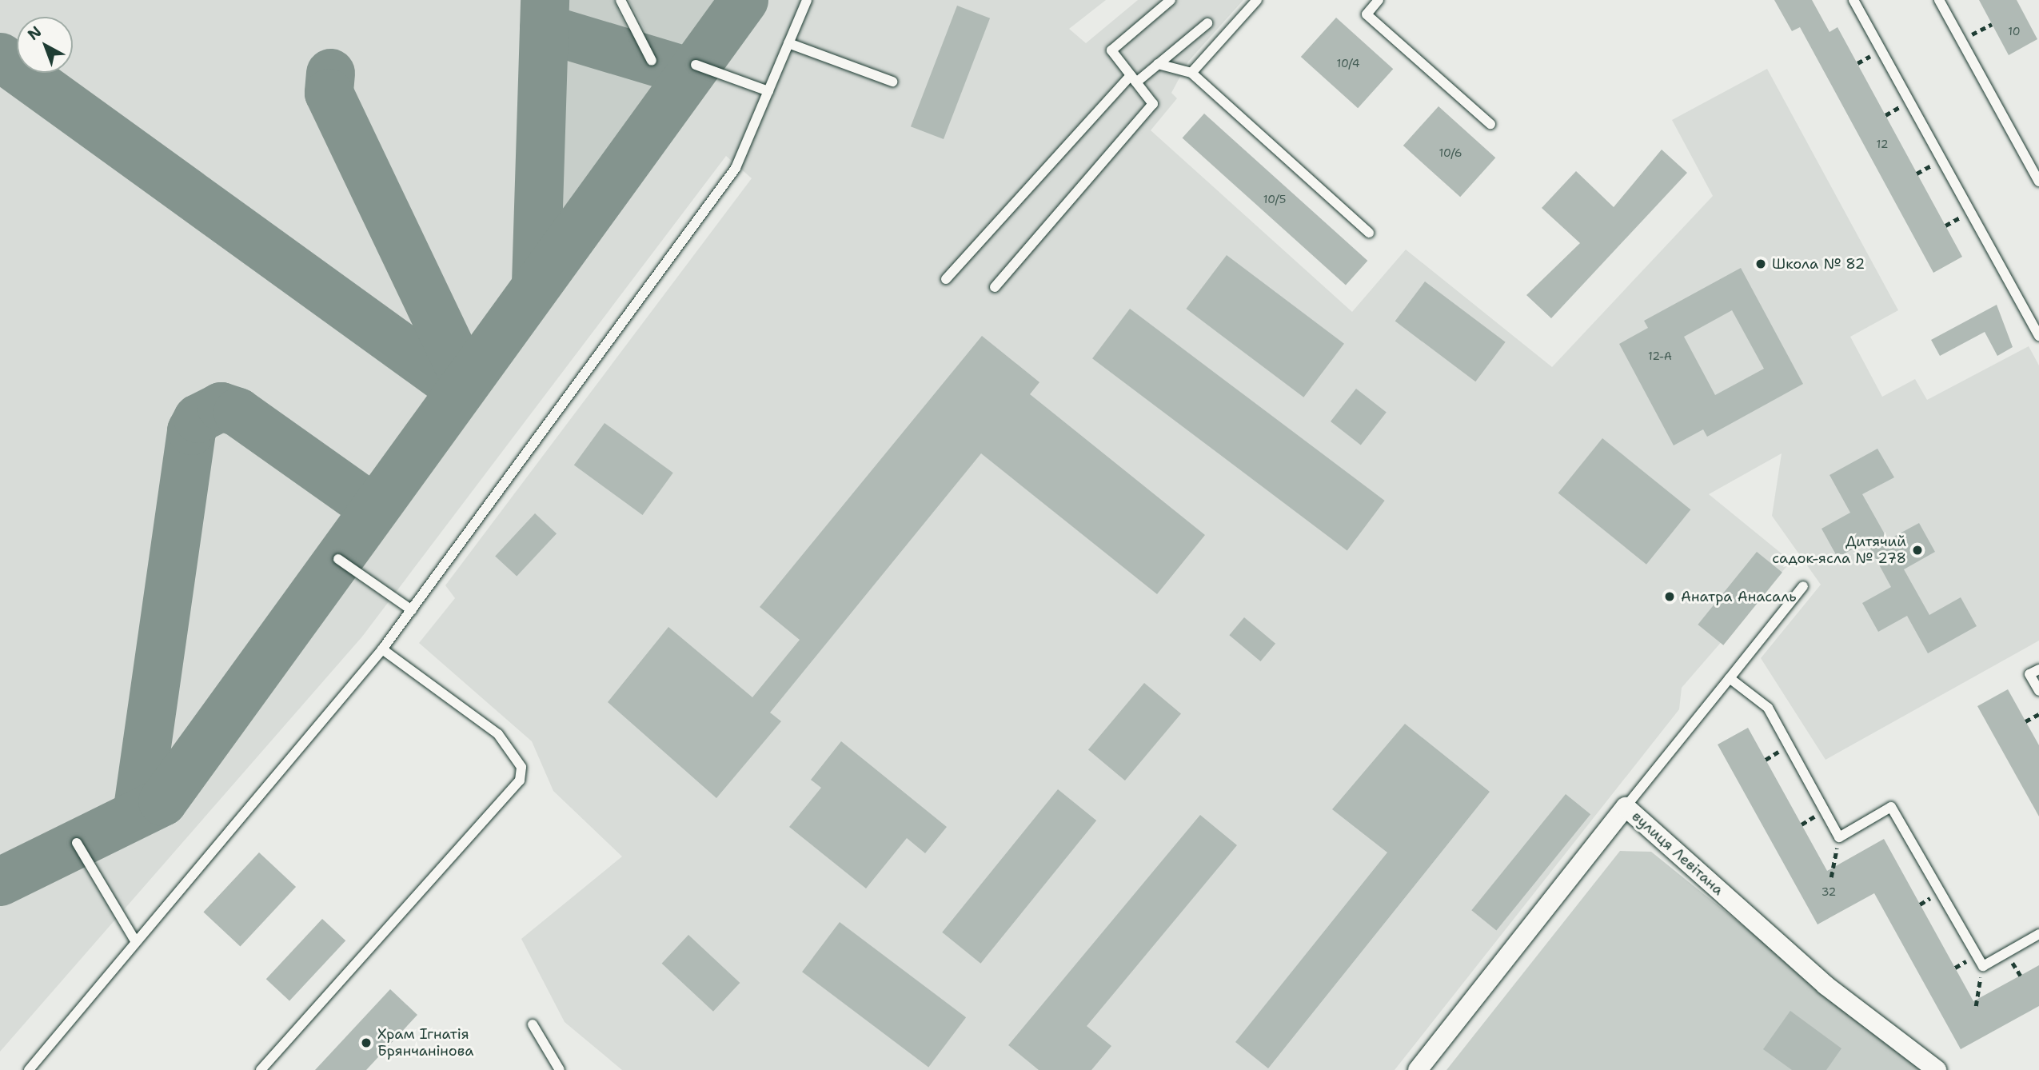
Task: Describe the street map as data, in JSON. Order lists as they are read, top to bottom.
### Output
{
  "streets": {
    "street": ["вулиця Левітана"]
  },
  "places": [
    "Школа № 82",
    "Дитячий садок-ясла № 278",
    "Анатра Анасаль",
    "Храм Ігнатія Брянчанінова"
  ],
  "house_numbers": [
    "10",
    "10/4",
    "12",
    "10/6",
    "10/5",
    "12-А",
    "32"
  ],
  "north": "top left"
}
